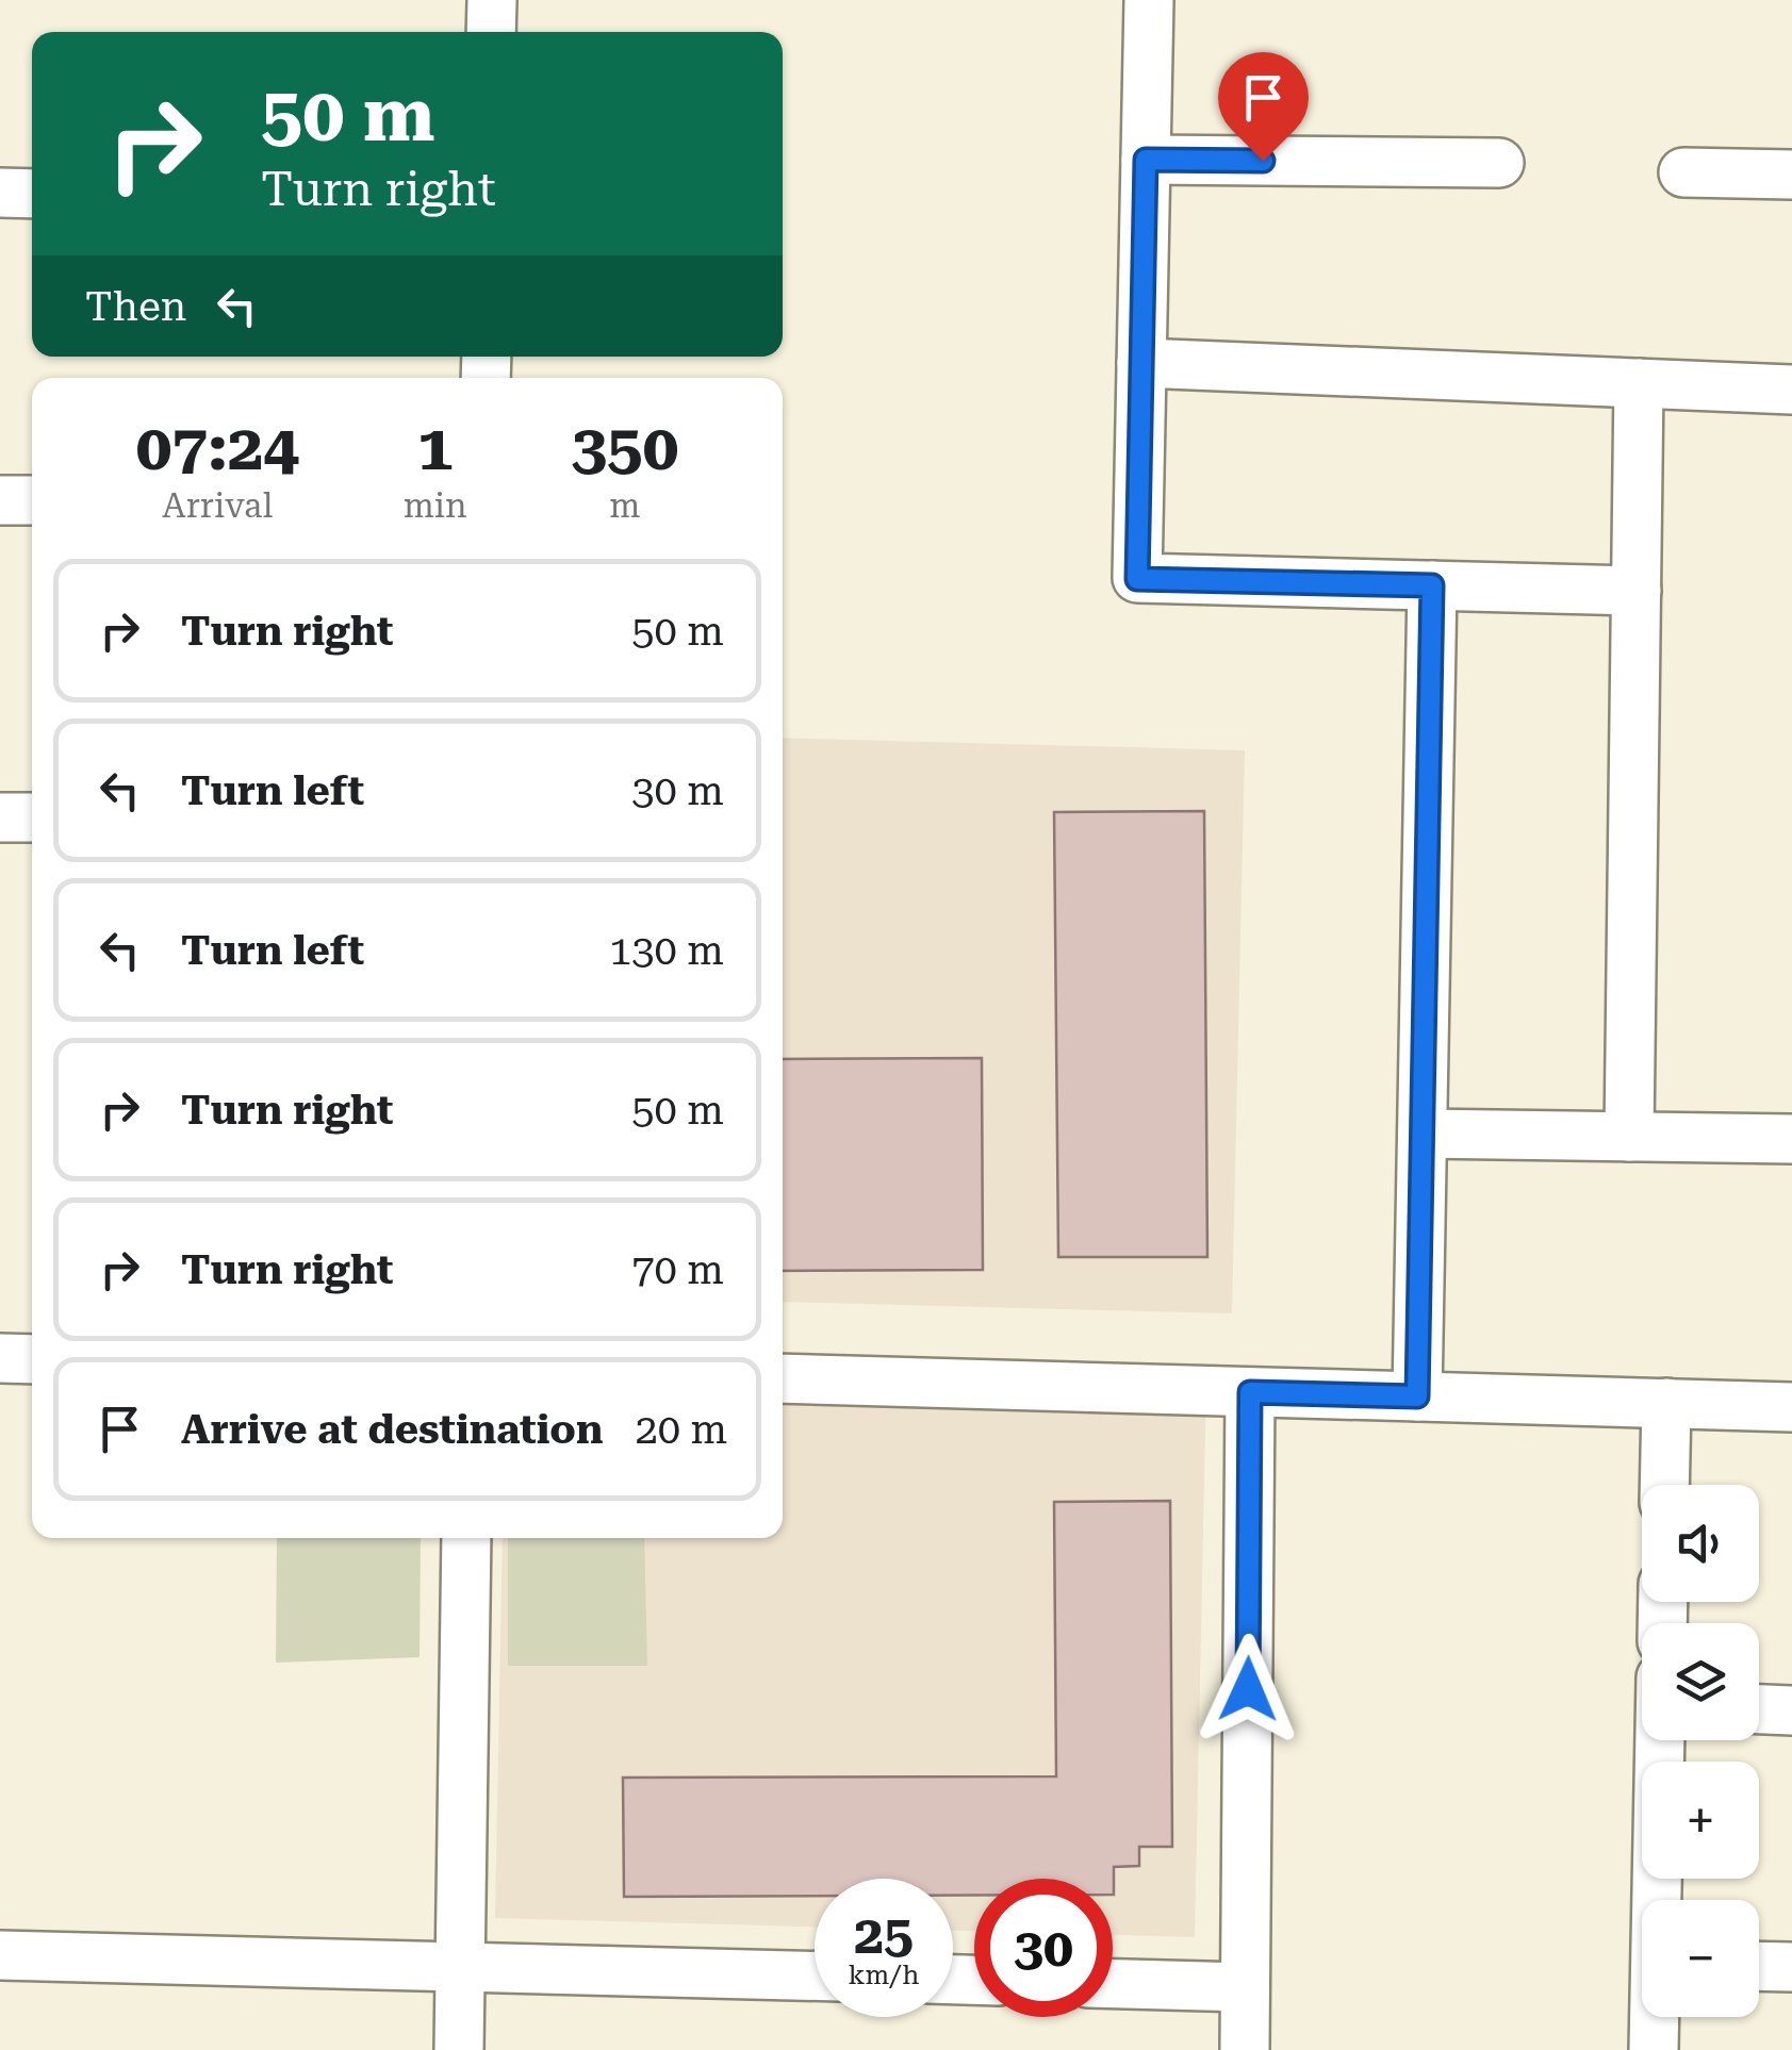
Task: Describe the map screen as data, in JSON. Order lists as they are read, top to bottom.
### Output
{
  "page": {
    "turn": ["50 m", "Turn right"],
    "then": "Then",
    "eta": [
      "07:24",
      "Arrival",
      "1",
      "min",
      "350",
      "m"
    ],
    "list": [
      {
        "name": "Turn right",
        "value": "50 m"
      },
      {
        "name": "Turn left",
        "value": "30 m"
      },
      {
        "name": "Turn left",
        "value": "130 m"
      },
      {
        "name": "Turn right",
        "value": "50 m"
      },
      {
        "name": "Turn right",
        "value": "70 m"
      },
      {
        "name": "Arrive at destination",
        "value": "20 m"
      }
    ],
    "map_buttons": ["+", "−"],
    "speed": "25 km/h",
    "limit": "30"
  }
}
